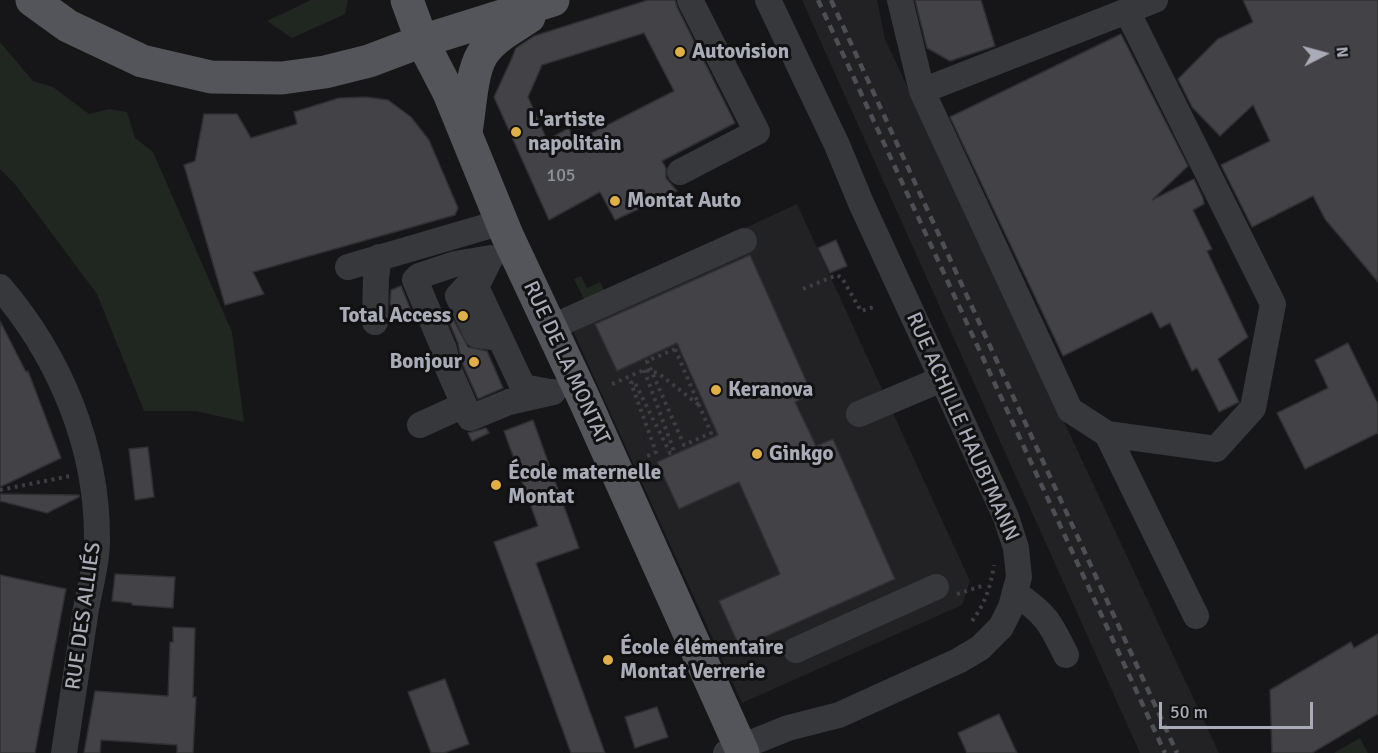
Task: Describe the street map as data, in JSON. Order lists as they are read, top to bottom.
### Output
{
  "streets": {
    "main road": ["RUE DE LA MONTAT"],
    "street": ["RUE ACHILLE HAUBTMANN", "RUE DES ALLIÉS"]
  },
  "crossings": [
    ["RUE DE LA MONTAT", "RUE ACHILLE HAUBTMANN"]
  ],
  "places": [
    "Autovision",
    "L'artiste napolitain",
    "Montat Auto",
    "Total Access",
    "Bonjour",
    "Keranova",
    "Ginkgo",
    "École maternelle Montat",
    "École élémentaire Montat Verrerie"
  ],
  "house_numbers": ["105"],
  "scale_bar": "50 m",
  "north": "right"
}
